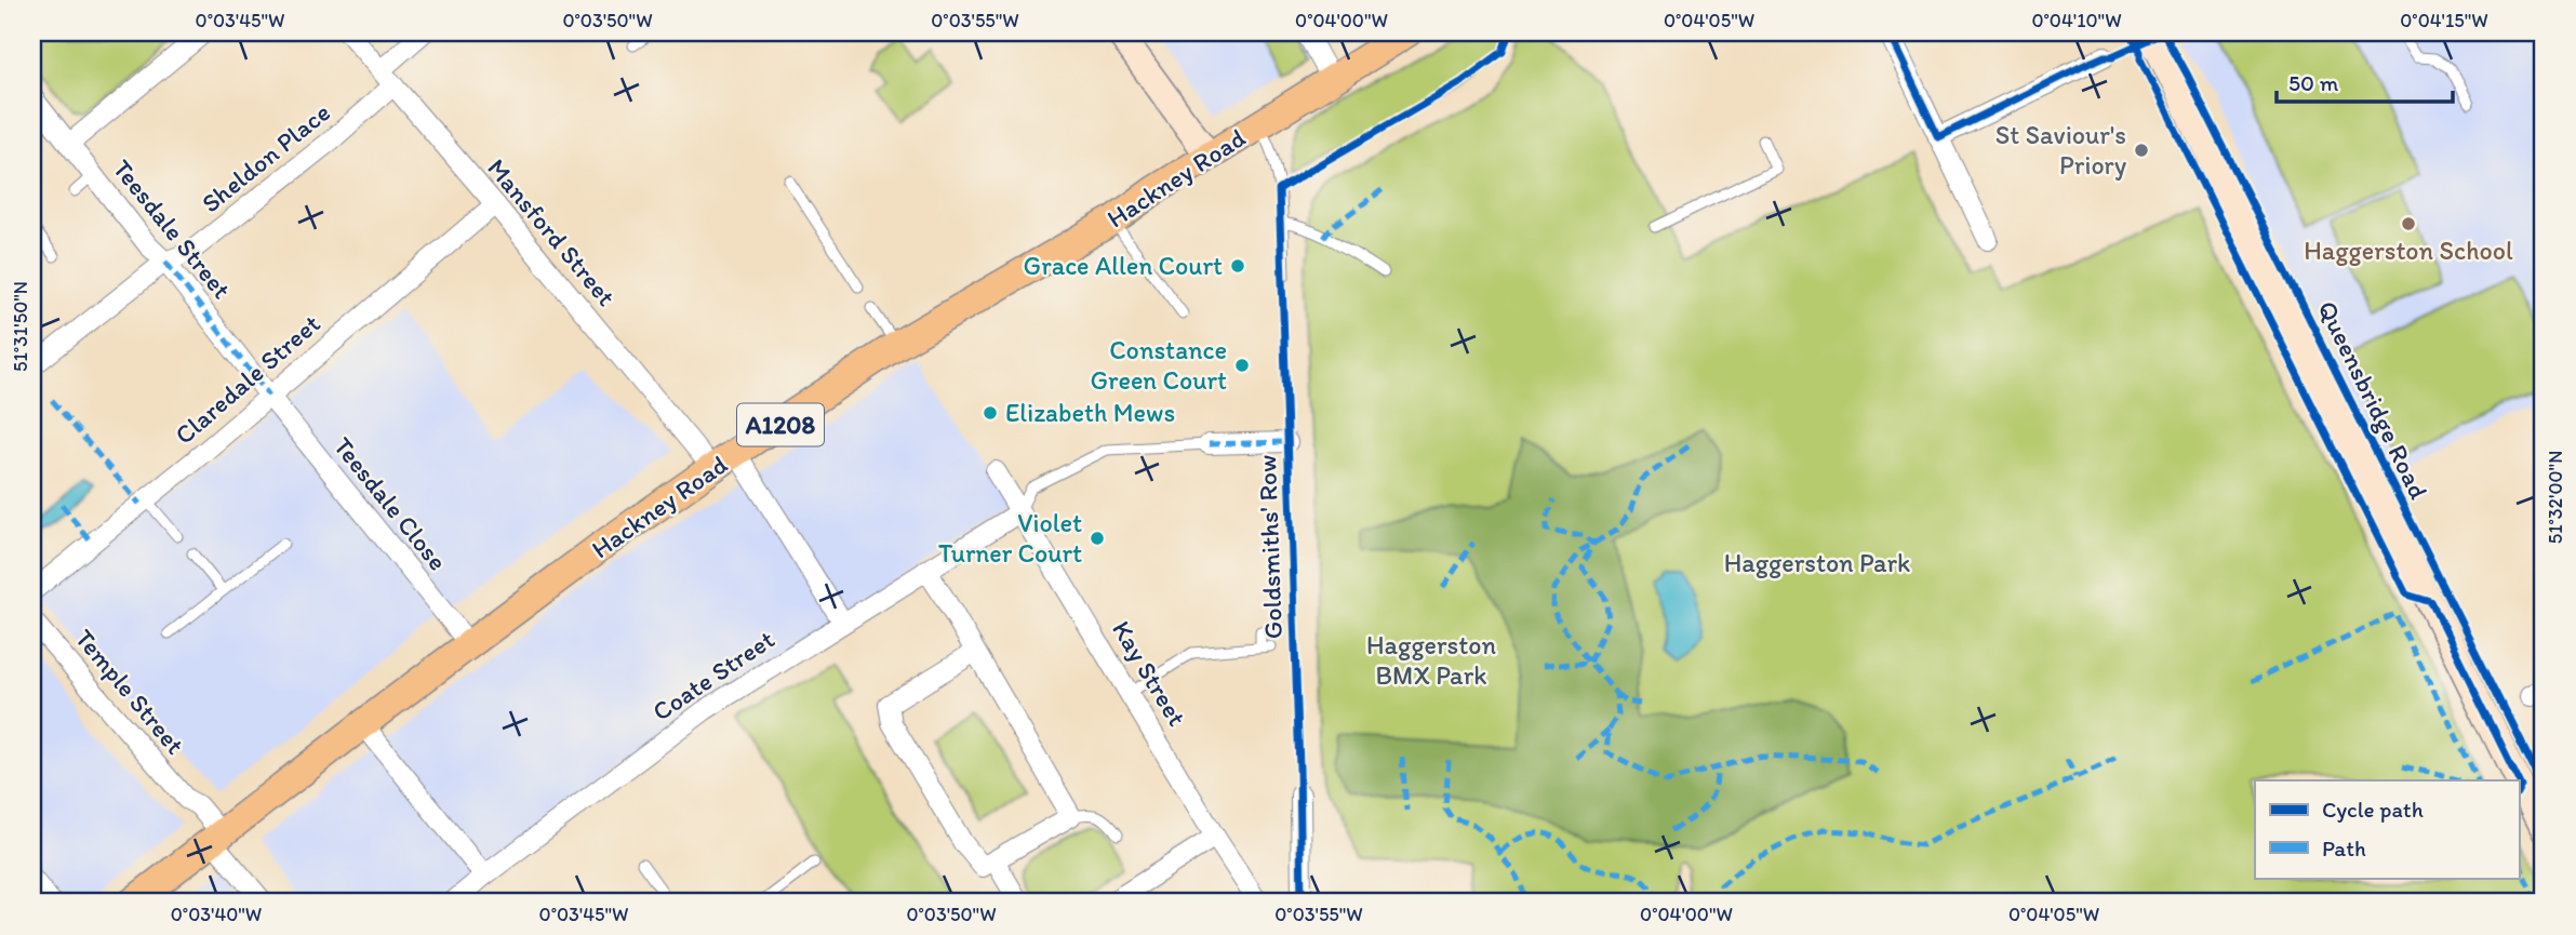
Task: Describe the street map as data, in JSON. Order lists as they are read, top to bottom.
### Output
{
  "streets": {
    "main road": ["Hackney Road", "Queensbridge Road", "A1208"],
    "street": [
      "Sheldon Place",
      "Teesdale Street",
      "Mansford Street",
      "Claredale Street",
      "Teesdale Close",
      "Kay Street",
      "Coate Street",
      "Temple Street"
    ],
    "cycle path": ["Goldsmiths' Row"]
  },
  "crossings": [
    ["Sheldon Place", "Teesdale Street"],
    ["Sheldon Place", "Mansford Street"],
    ["Hackney Road", "Mansford Street"],
    ["Hackney Road", "Teesdale Close"],
    ["Hackney Road", "Temple Street"],
    ["Teesdale Street", "Claredale Street"],
    ["Teesdale Street", "Teesdale Close"],
    ["Mansford Street", "Claredale Street"],
    ["Claredale Street", "Teesdale Close"],
    ["Kay Street", "Coate Street"]
  ],
  "parks": ["Haggerston Park", "Haggerston BMX Park"],
  "places": [
    "St Saviour's Priory",
    "Haggerston School",
    "Grace Allen Court",
    "Constance Green Court",
    "Elizabeth Mews",
    "Violet Turner Court"
  ],
  "legend": ["Cycle path", "Path"],
  "scale_bar": "50 m",
  "coordinates": [
    "0°03'45\"W",
    "0°03'50\"W",
    "0°03'55\"W",
    "0°04'00\"W",
    "0°04'05\"W",
    "0°04'10\"W",
    "0°04'15\"W",
    "51°31'50\"N",
    "51°32'00\"N",
    "0°03'40\"W"
  ]
}
